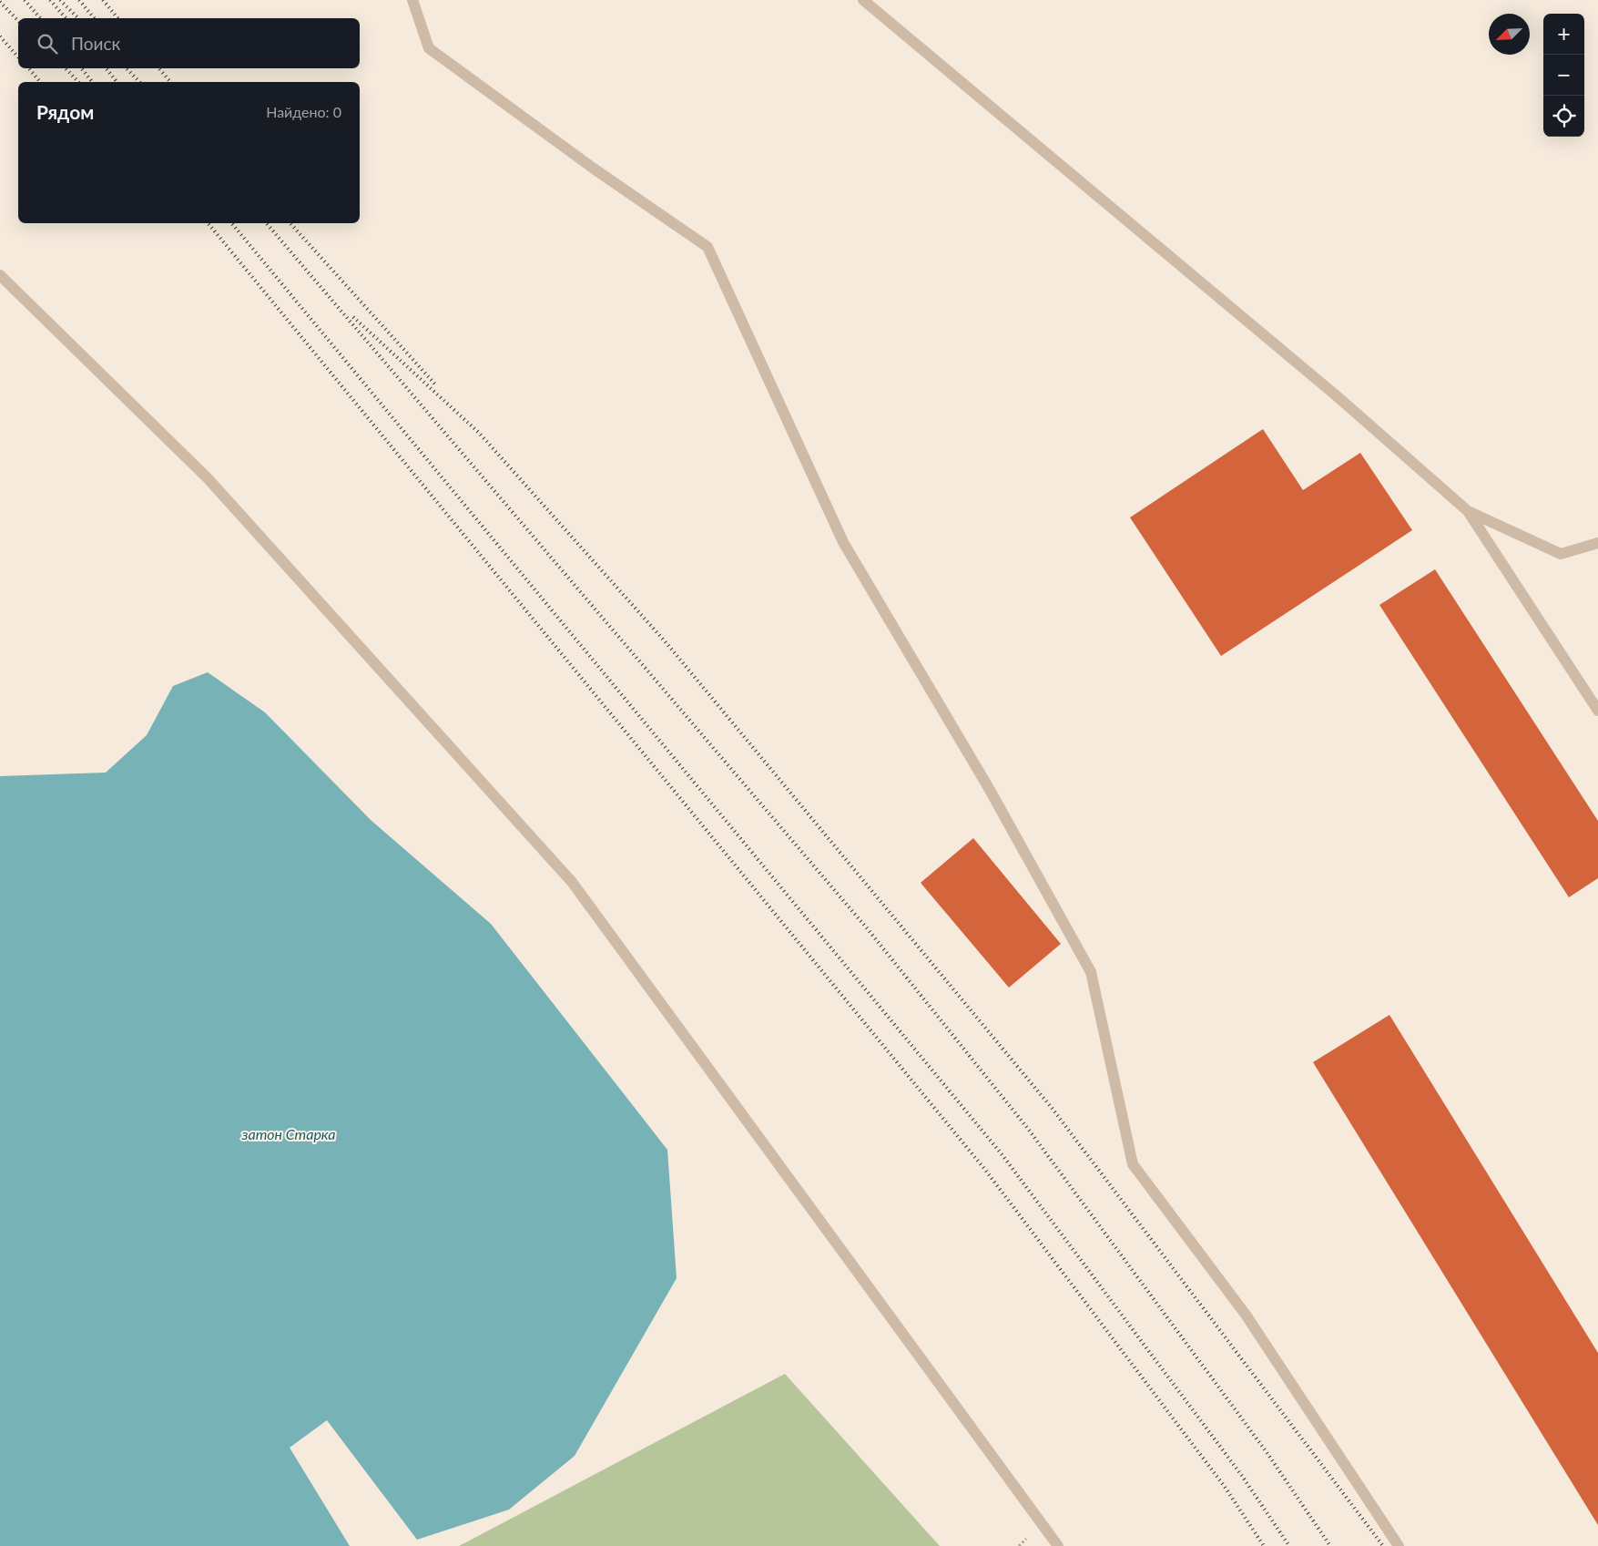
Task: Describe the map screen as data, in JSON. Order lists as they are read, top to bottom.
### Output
{
  "water": ["затон Старка"],
  "north": "bottom left",
  "page": {
    "map_buttons": ["+", "−"],
    "search": "Поиск",
    "heading": ["Рядом", "Найдено: 0"]
  }
}
